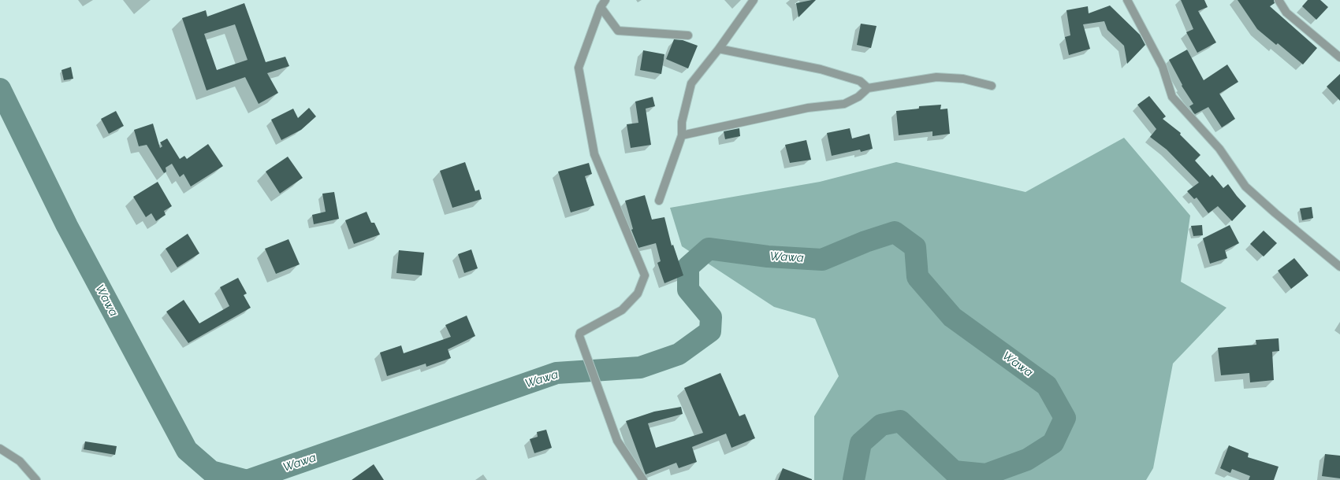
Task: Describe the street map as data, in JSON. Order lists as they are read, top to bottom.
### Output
{
  "water": ["Wawa"]
}
